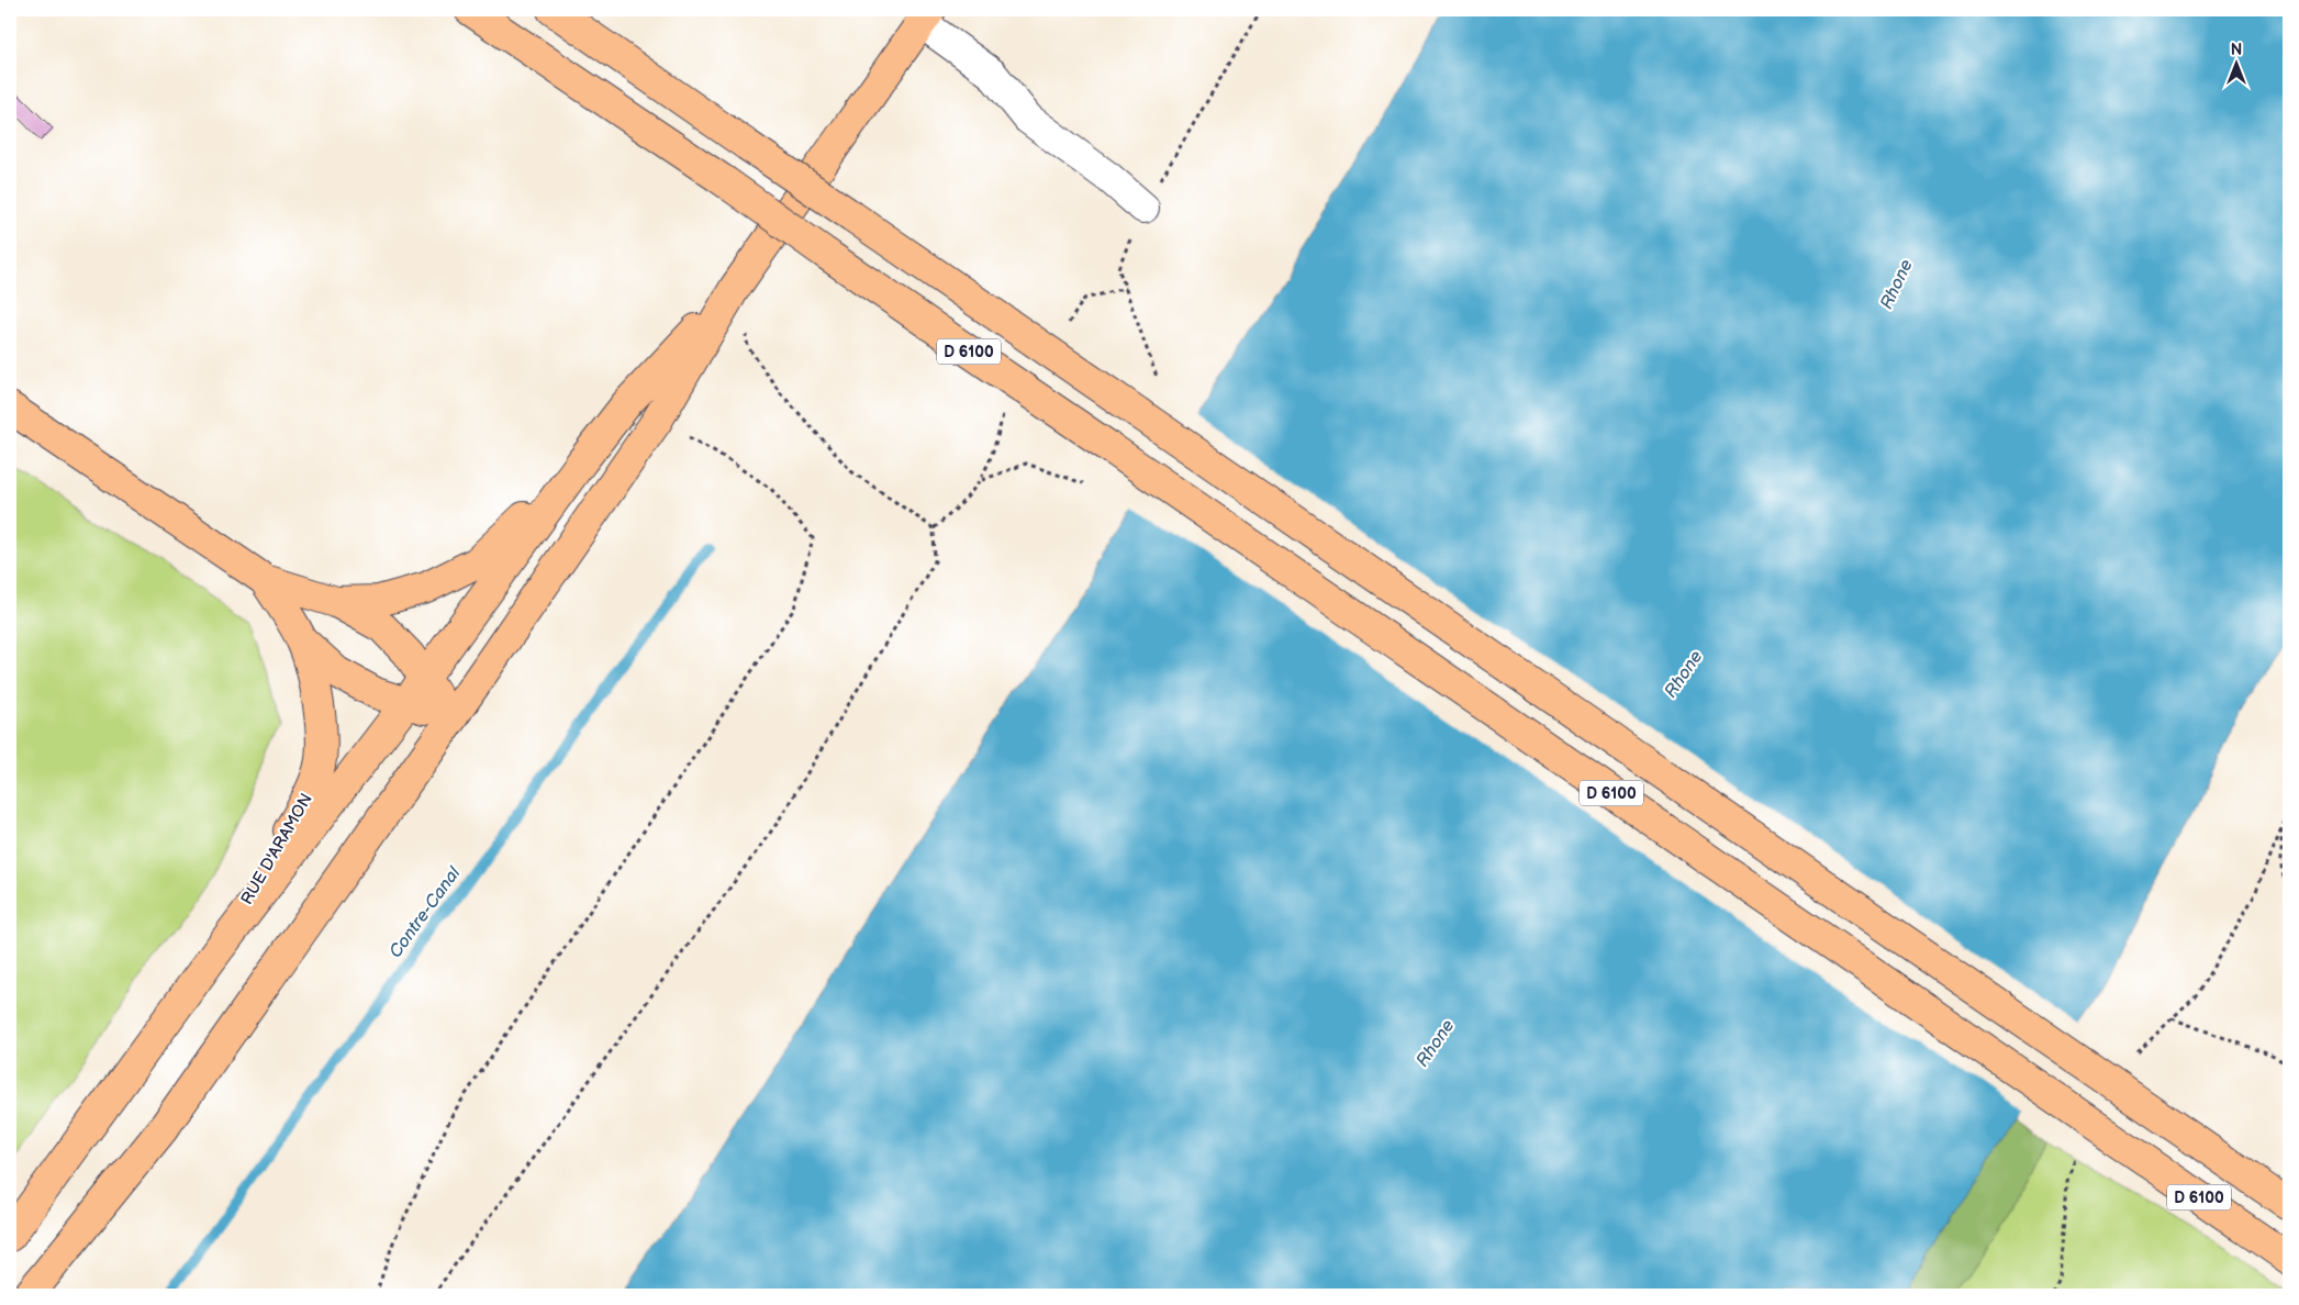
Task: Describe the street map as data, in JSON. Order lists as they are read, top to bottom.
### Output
{
  "streets": {
    "main road": ["D 6100", "RUE D'ARAMON"]
  },
  "water": ["Rhone", "Contre-Canal"],
  "north": "top"
}
